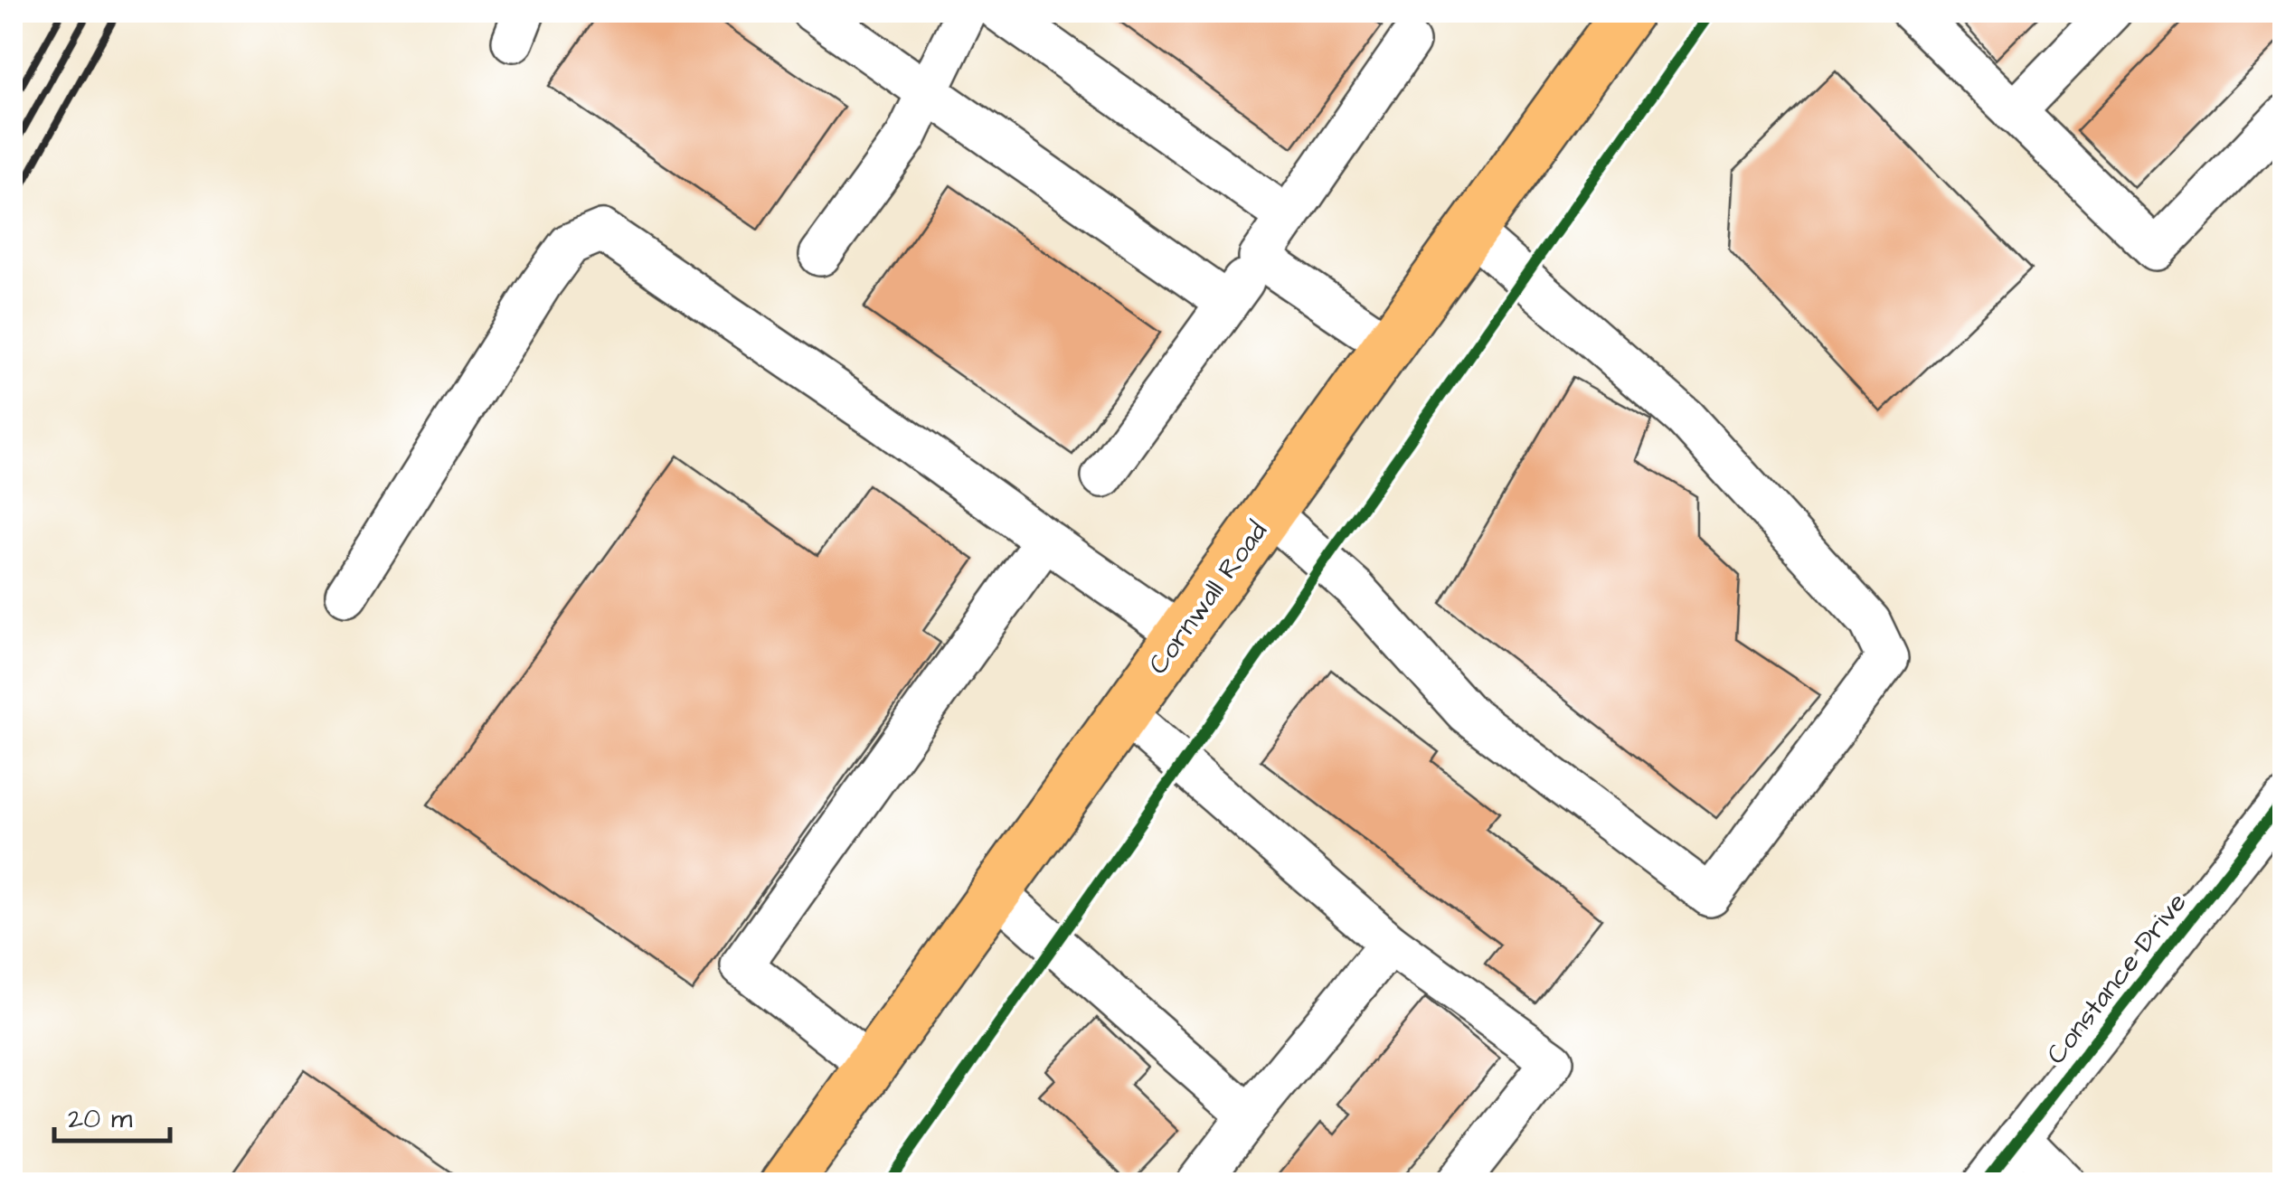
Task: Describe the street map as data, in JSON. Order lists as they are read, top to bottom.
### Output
{
  "streets": {
    "main road": ["Cornwall Road"],
    "street": ["Constance Drive"]
  },
  "scale_bar": "20 m"
}
